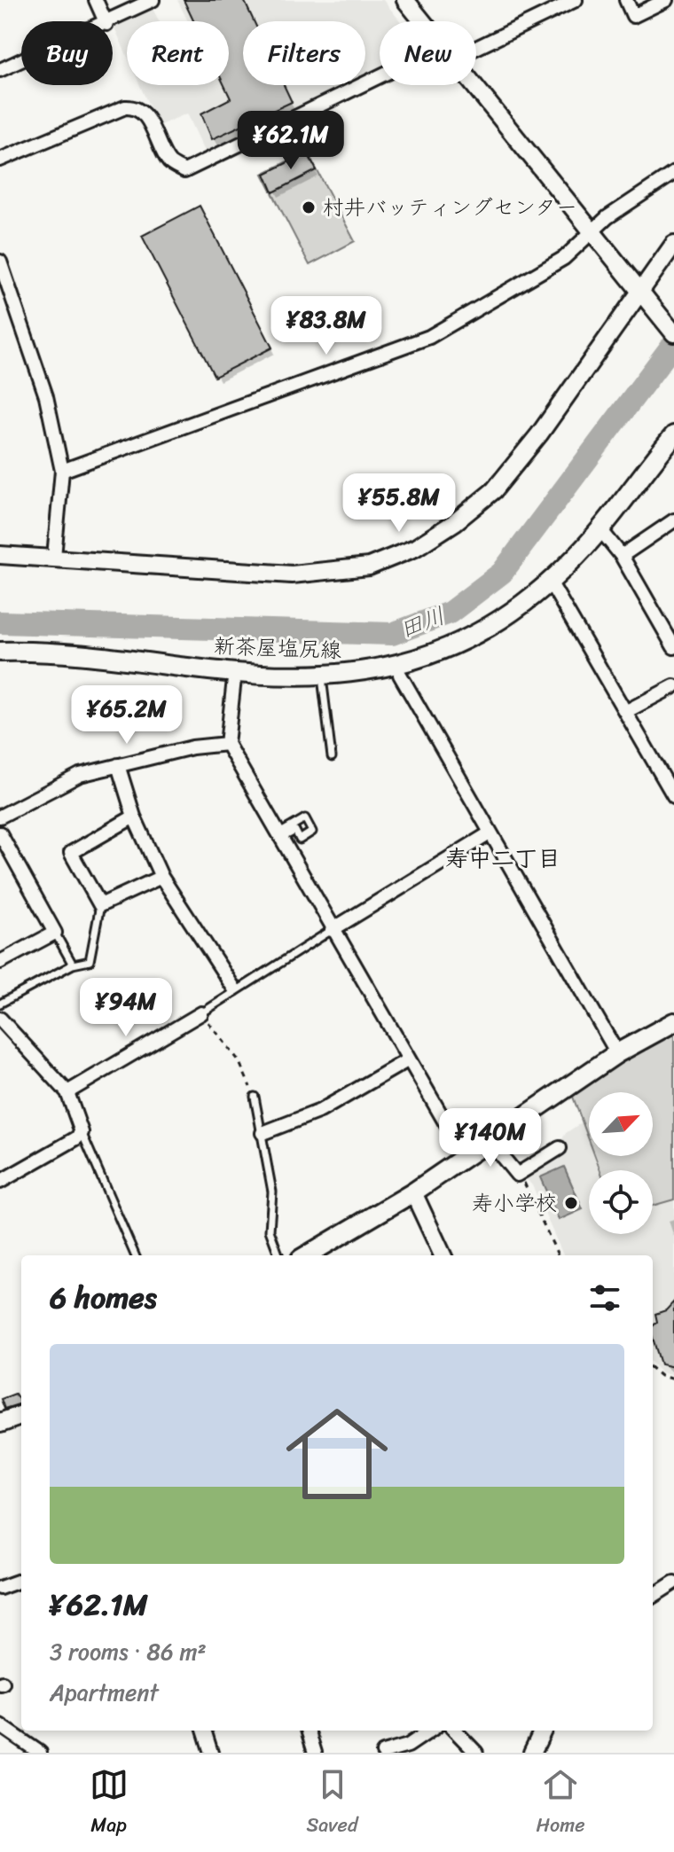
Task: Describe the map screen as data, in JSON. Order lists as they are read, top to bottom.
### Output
{
  "streets": {
    "main road": ["新茶屋塩尻線"]
  },
  "districts": ["寿中二丁目"],
  "water": ["田川"],
  "places": ["村井バッティングセンター", "寿小学校"],
  "north": "top right",
  "page": {
    "chip": [
      "Buy",
      "Rent",
      "Filters",
      "New"
    ],
    "price": [
      "¥62.1M",
      "¥83.8M",
      "¥55.8M",
      "¥65.2M",
      "¥94M",
      "¥140M"
    ],
    "heading": "6 homes",
    "list": [
      {
        "name": "¥62.1M",
        "note": "3 rooms · 86 m² · Apartment"
      }
    ],
    "tabs": ["Map", "Saved", "Home"]
  }
}
